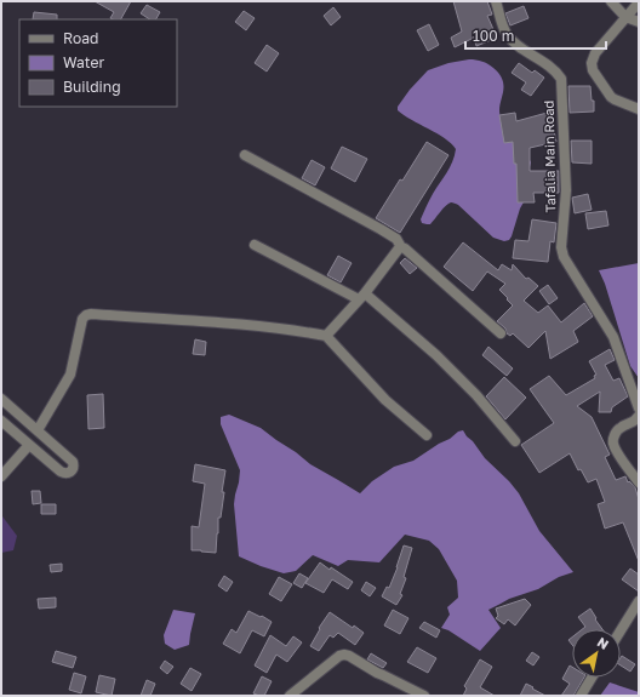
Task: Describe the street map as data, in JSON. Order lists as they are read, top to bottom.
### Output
{
  "streets": {
    "street": ["Tafalia Main Road"]
  },
  "legend": ["Road", "Water", "Building"],
  "scale_bar": "100 m",
  "north": "top right"
}
